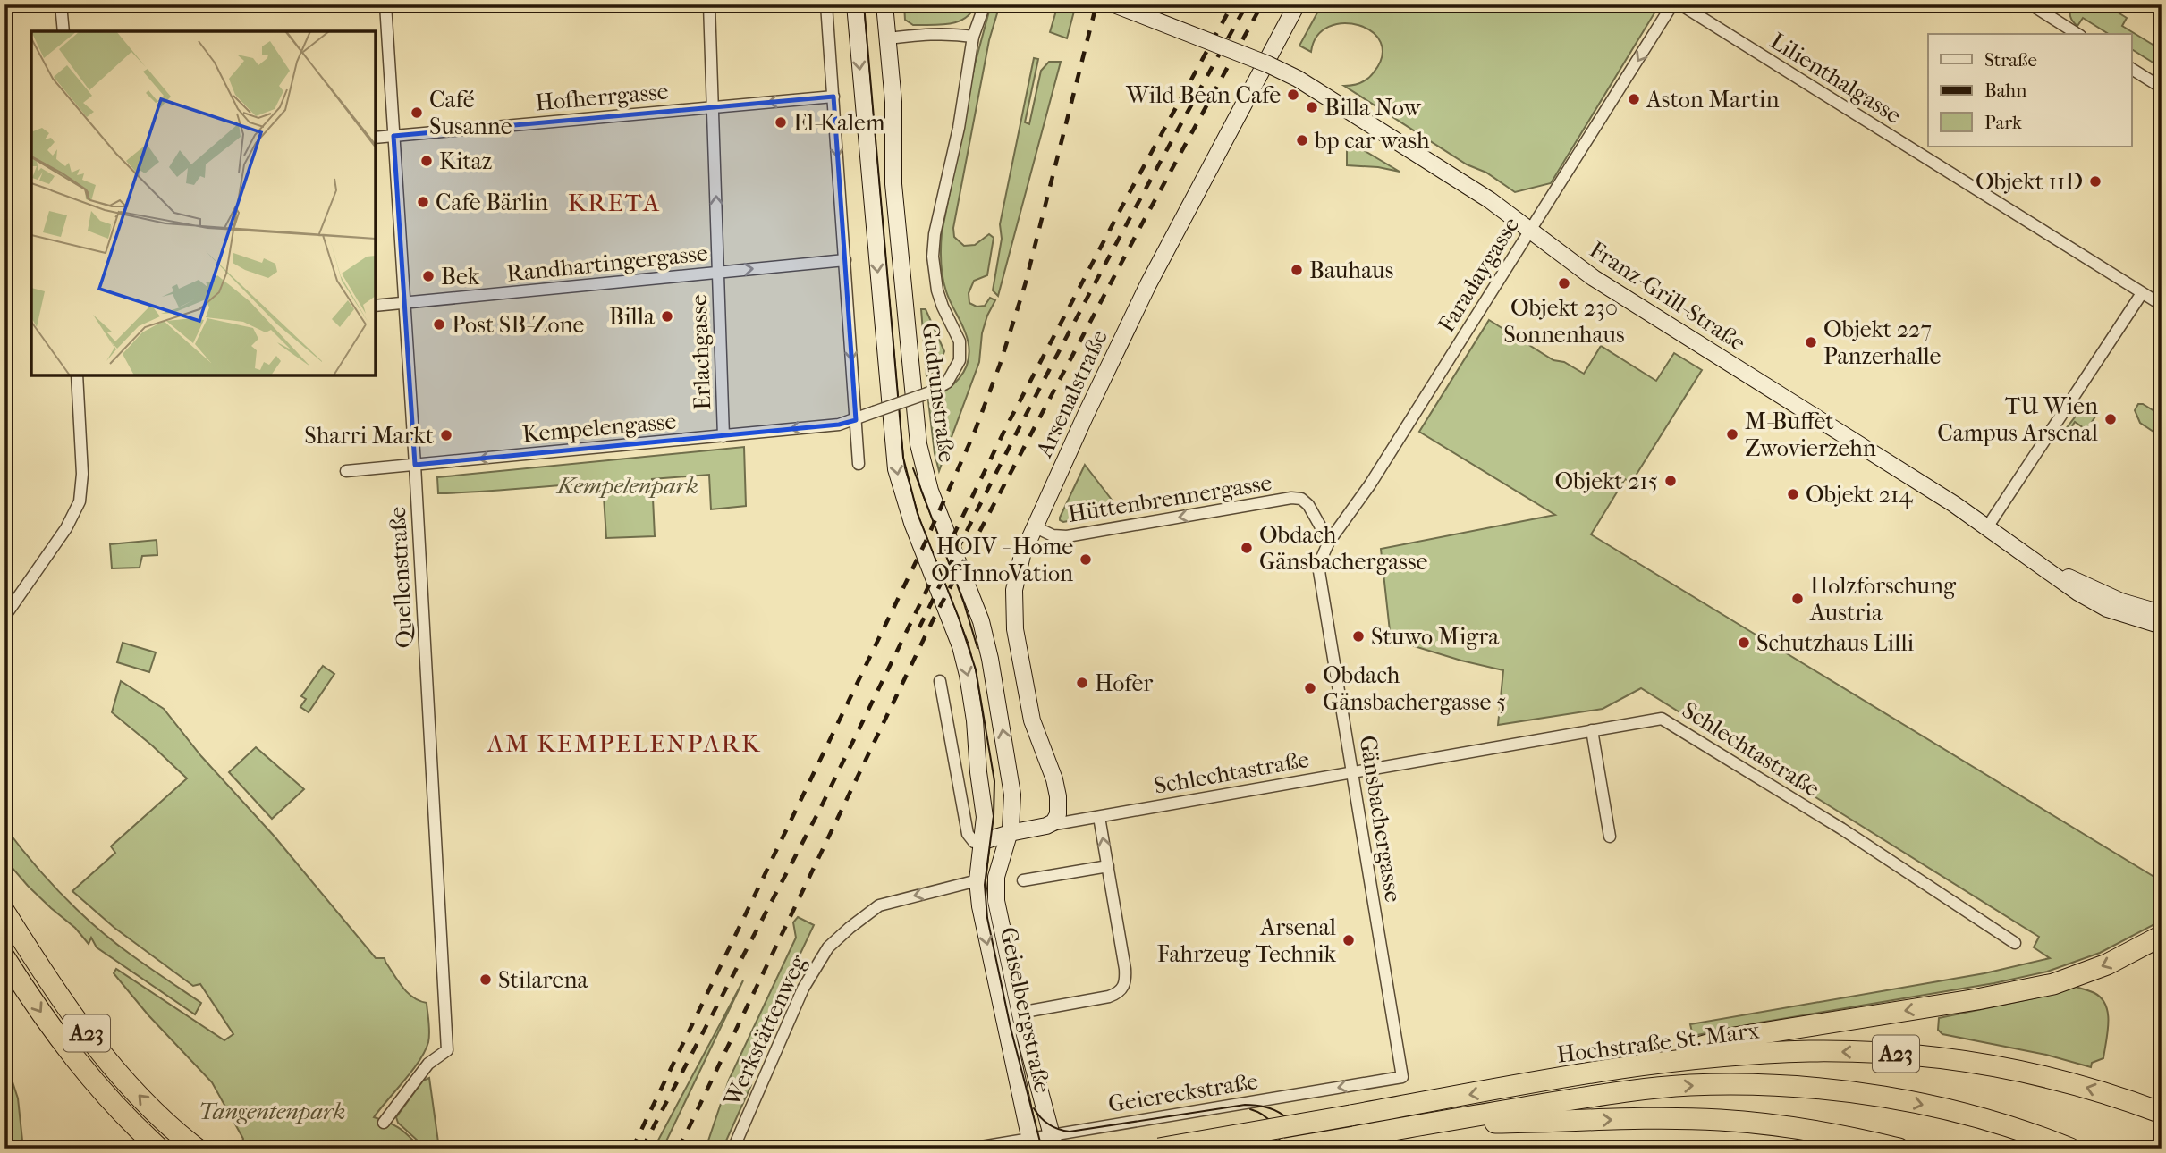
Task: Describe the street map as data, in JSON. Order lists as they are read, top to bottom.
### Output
{
  "streets": {
    "highway": ["A23", "Hochstraße St. Marx"],
    "main road": [
      "Franz-Grill-Straße",
      "Gudrunstraße",
      "Arsenalstraße",
      "Geiselbergstraße"
    ],
    "street": [
      "Lilienthalgasse",
      "Hofherrgasse",
      "Randhartingergasse",
      "Faradaygasse",
      "Erlachgasse",
      "Kempelengasse",
      "Hüttenbrennergasse",
      "Quellenstraße",
      "Schlechtastraße",
      "Gänsbachergasse",
      "Werkstättenweg",
      "Geiereckstraße"
    ]
  },
  "crossings": [
    ["Hofherrgasse", "Erlachgasse"],
    ["Hofherrgasse", "Quellenstraße"],
    ["Randhartingergasse", "Erlachgasse"],
    ["Randhartingergasse", "Quellenstraße"],
    ["Faradaygasse", "Franz-Grill-Straße"],
    ["Faradaygasse", "Hüttenbrennergasse"],
    ["Faradaygasse", "Gänsbachergasse"],
    ["Erlachgasse", "Kempelengasse"],
    ["Gudrunstraße", "Geiselbergstraße"],
    ["Gudrunstraße", "Werkstättenweg"],
    ["Arsenalstraße", "Hüttenbrennergasse"],
    ["Arsenalstraße", "Schlechtastraße"],
    ["Kempelengasse", "Quellenstraße"],
    ["Schlechtastraße", "Gänsbachergasse"],
    ["Gänsbachergasse", "Geiereckstraße"],
    ["Geiselbergstraße", "Werkstättenweg"],
    ["Geiselbergstraße", "Geiereckstraße"]
  ],
  "one_way": [
    "Faradaygasse",
    "Erlachgasse",
    "Kempelengasse",
    "Hüttenbrennergasse",
    "Werkstättenweg",
    "Geiereckstraße"
  ],
  "districts": ["KRETA", "AM KEMPELENPARK"],
  "parks": ["Kempelenpark", "Tangentenpark"],
  "places": [
    "Wild Bean Cafe",
    "Aston Martin",
    "Billa Now",
    "Café Susanne",
    "El-Kalem",
    "bp car wash",
    "Kitaz",
    "Objekt 11D",
    "Cafe Bärlin",
    "Bauhaus",
    "Bek",
    "Objekt 230 Sonnenhaus",
    "Billa",
    "Post SB-Zone",
    "Objekt 227 Panzerhalle",
    "TU Wien Campus Arsenal",
    "M-Buffet Zwovierzehn",
    "Sharri Markt",
    "Objekt 215",
    "Objekt 214",
    "Obdach Gänsbachergasse",
    "HOIV - Home Of InnoVation",
    "Holzforschung Austria",
    "Stuwo Migra",
    "Schutzhaus Lilli",
    "Hofer",
    "Obdach Gänsbachergasse 5",
    "Arsenal Fahrzeug Technik",
    "Stilarena"
  ],
  "legend": ["Straße", "Bahn", "Park"]
}
